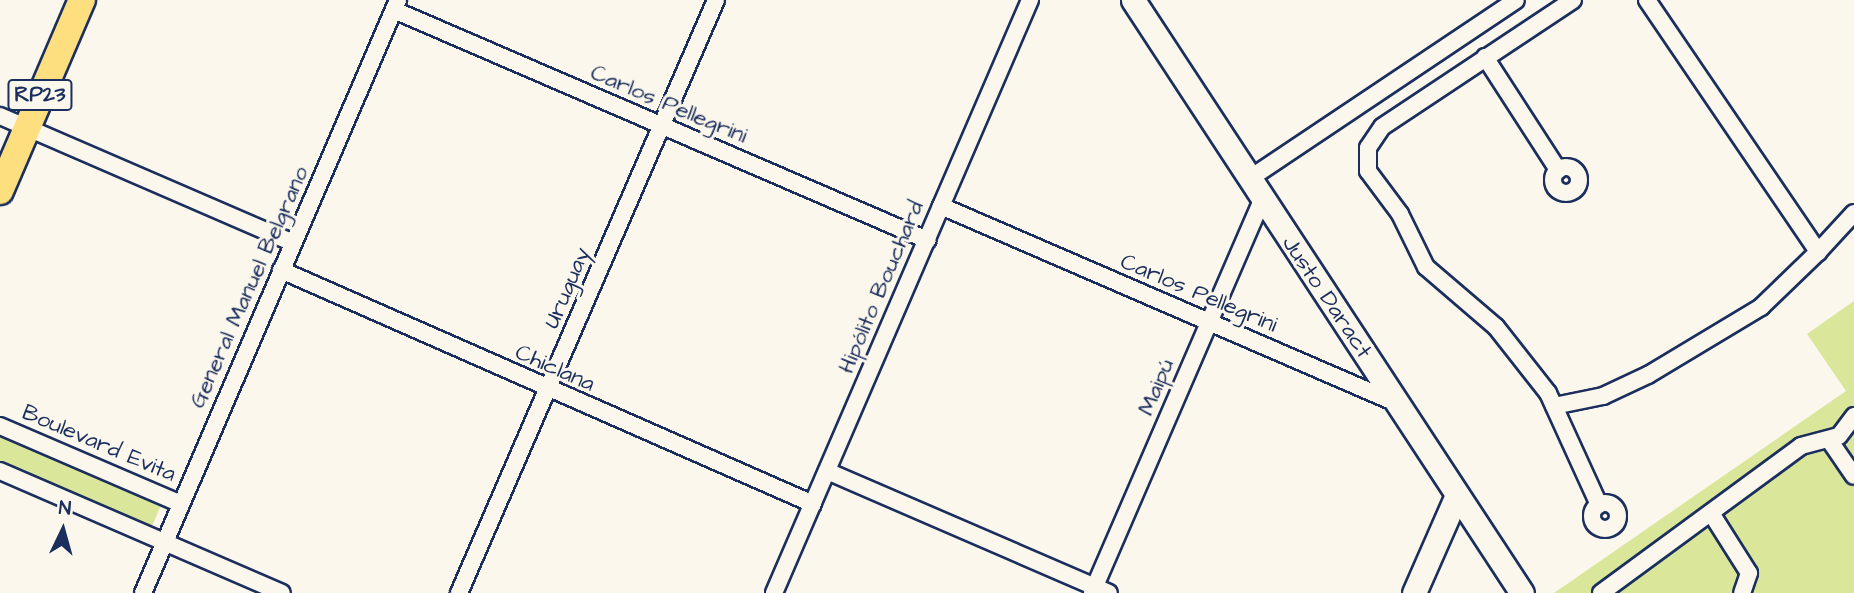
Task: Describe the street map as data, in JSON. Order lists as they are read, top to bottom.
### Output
{
  "streets": {
    "main road": ["RP23"],
    "street": [
      "Carlos Pellegrini",
      "General Manuel Belgrano",
      "Hipólito Bouchard",
      "Uruguay",
      "Justo Daract",
      "Chiclana",
      "Maipú",
      "Boulevard Evita"
    ]
  },
  "crossings": [
    ["Carlos Pellegrini", "General Manuel Belgrano"],
    ["Carlos Pellegrini", "Hipólito Bouchard"],
    ["Carlos Pellegrini", "Uruguay"],
    ["Carlos Pellegrini", "Justo Daract"],
    ["Carlos Pellegrini", "Maipú"],
    ["General Manuel Belgrano", "Chiclana"],
    ["General Manuel Belgrano", "Boulevard Evita"],
    ["Hipólito Bouchard", "Chiclana"],
    ["Uruguay", "Chiclana"],
    ["Justo Daract", "Maipú"]
  ],
  "north": "top"
}
